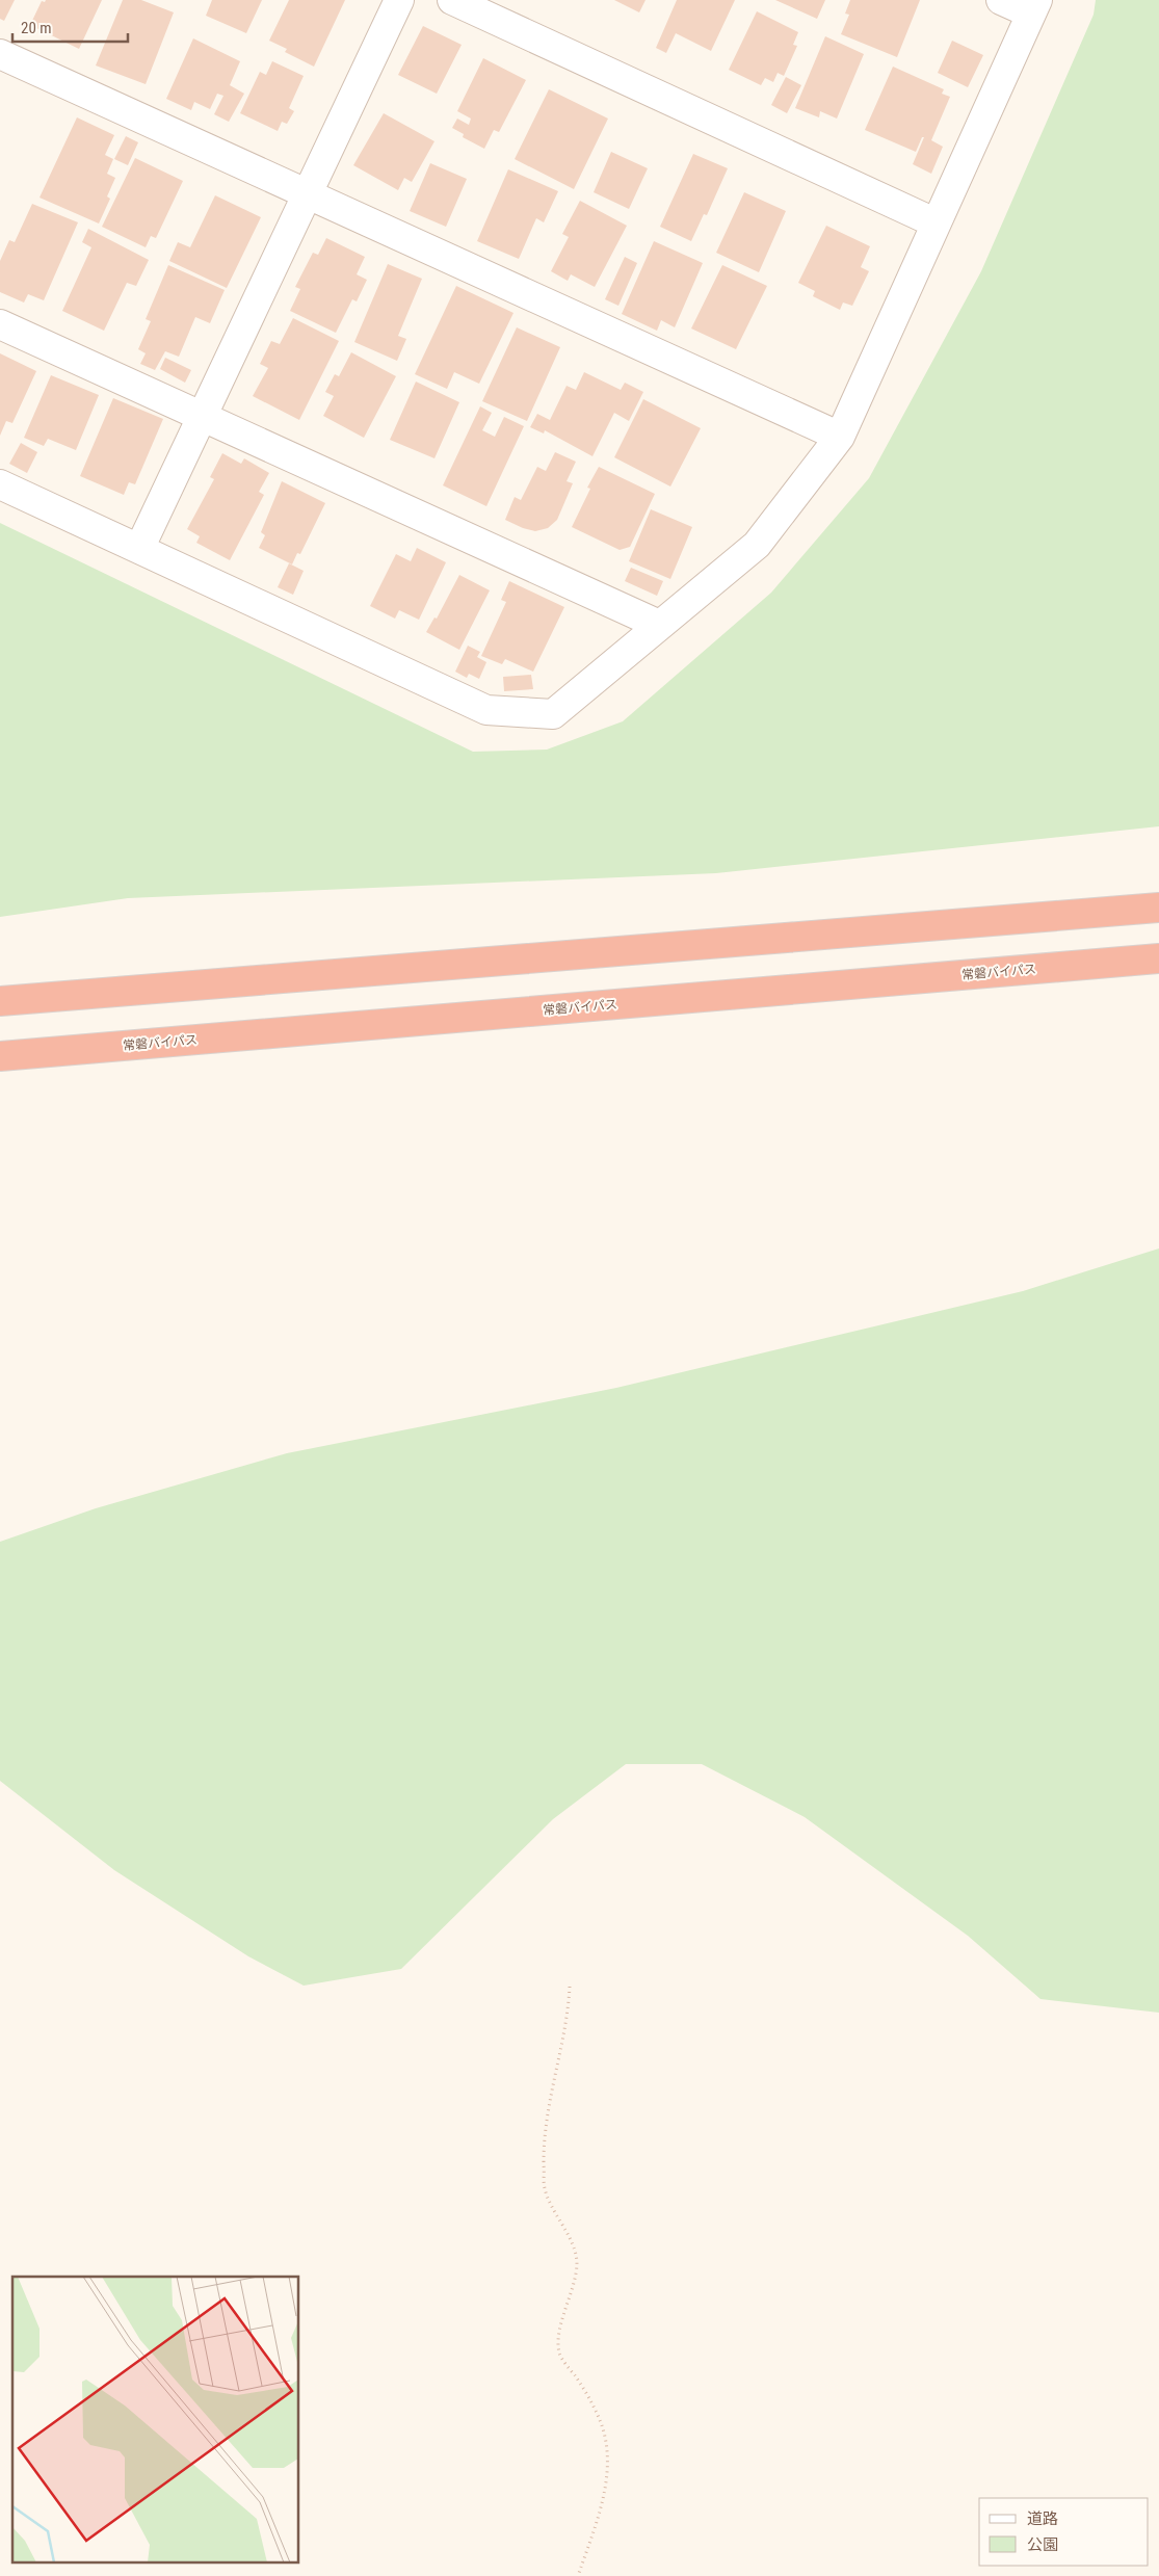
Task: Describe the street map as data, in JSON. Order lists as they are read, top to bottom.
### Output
{
  "streets": {
    "highway": ["常磐バイパス"]
  },
  "legend": ["道路", "公園"],
  "scale_bar": "20 m"
}
